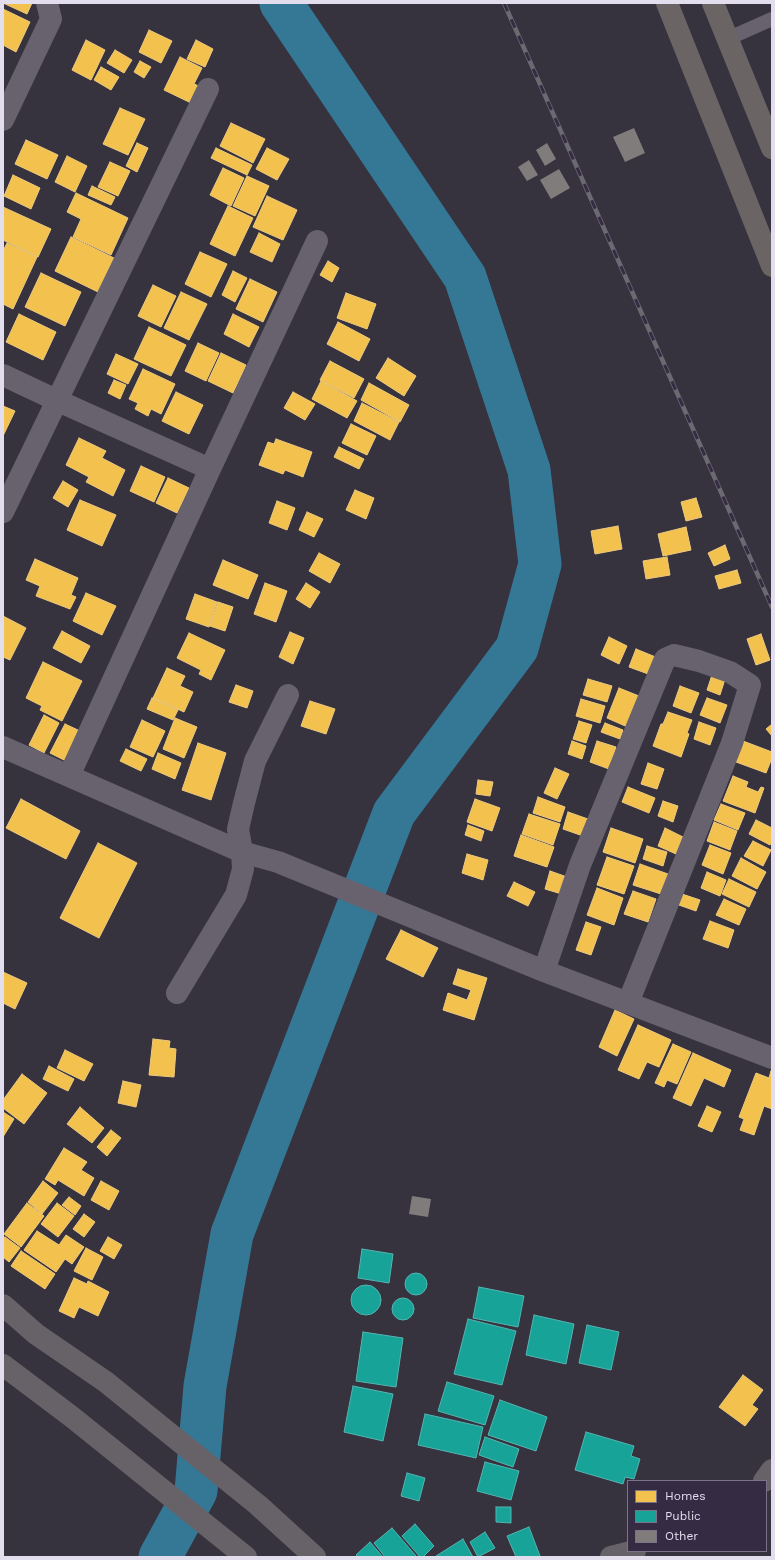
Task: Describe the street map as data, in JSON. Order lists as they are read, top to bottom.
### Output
{
  "legend": ["Homes", "Public", "Other"]
}
